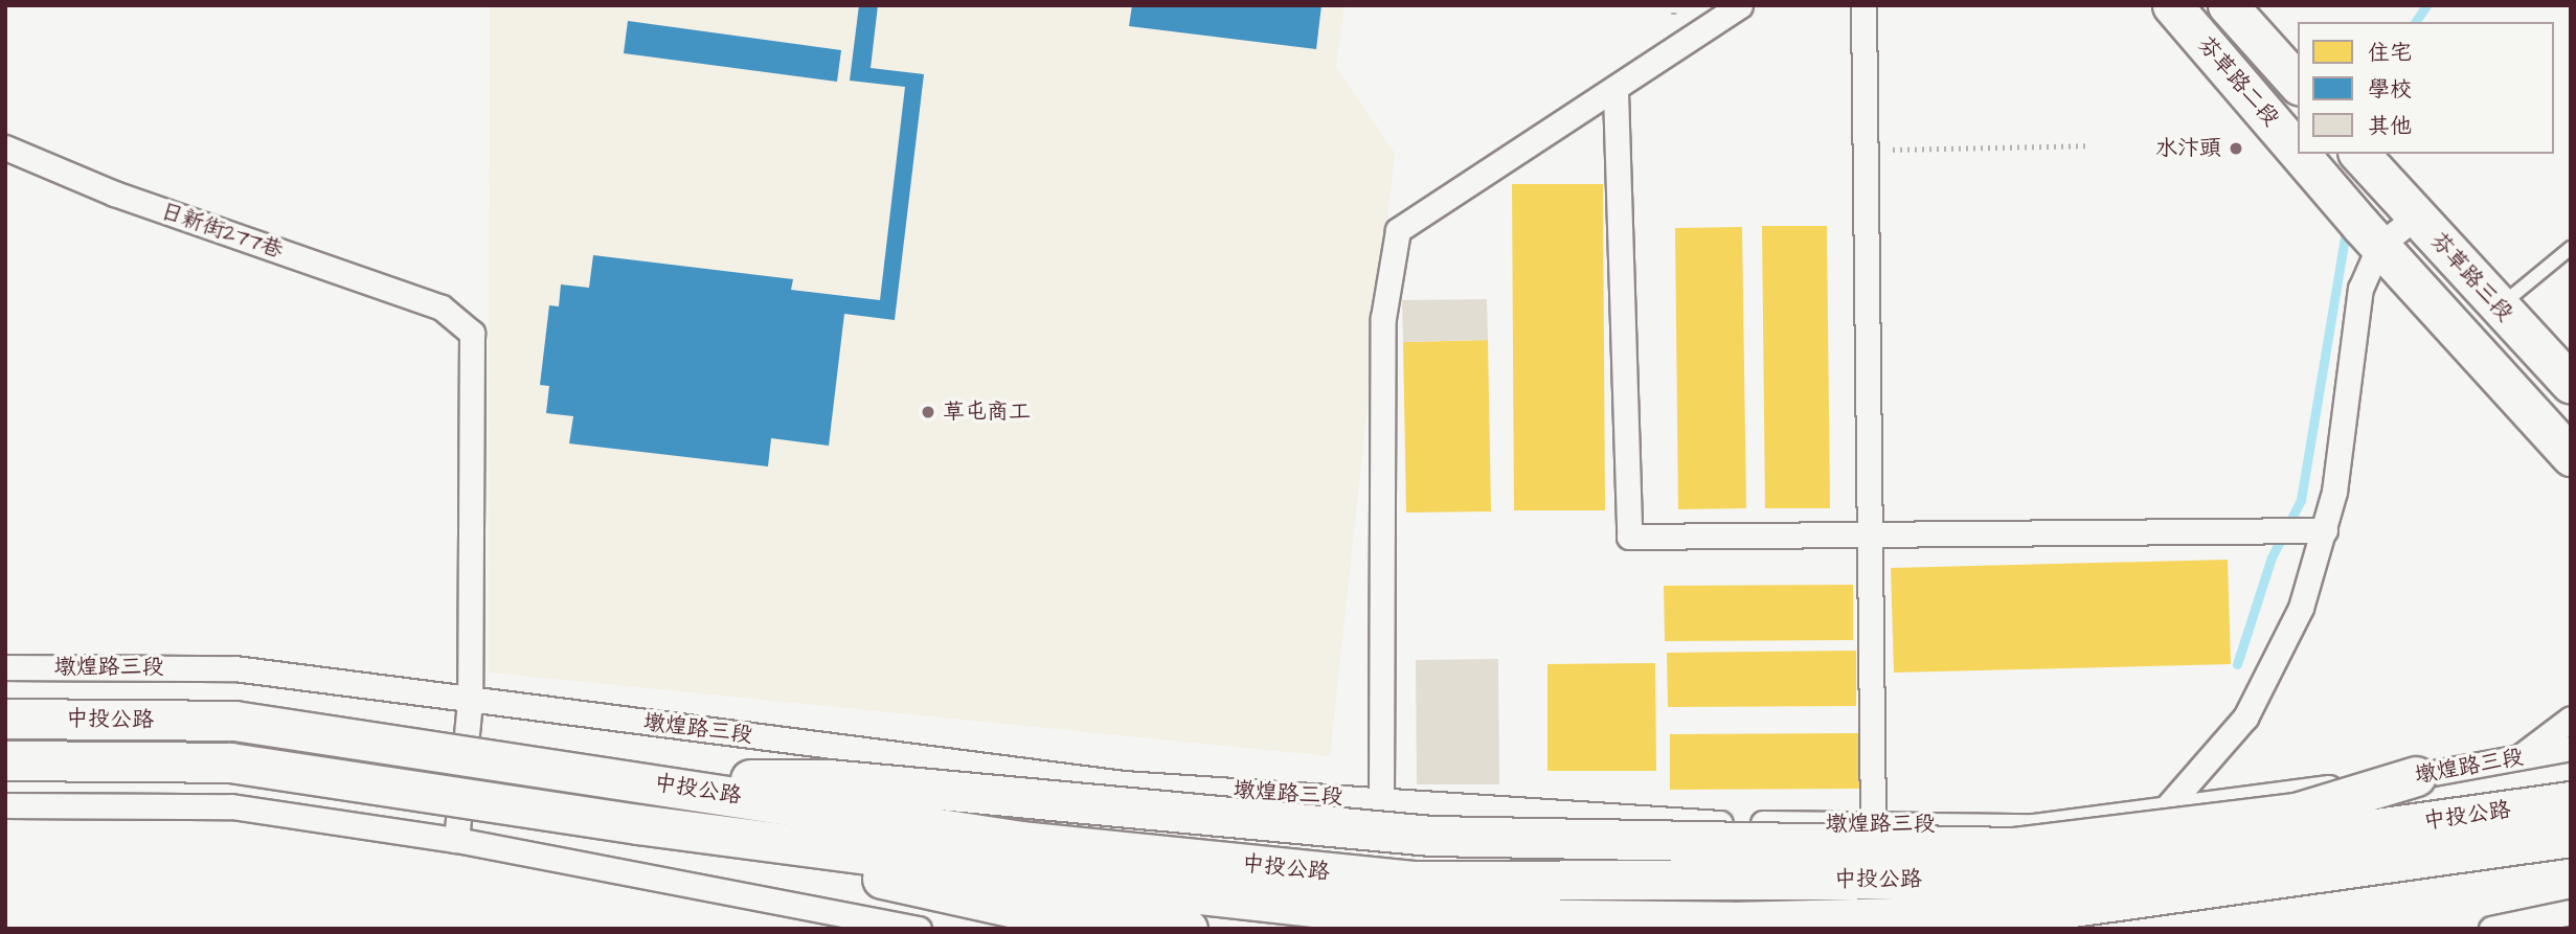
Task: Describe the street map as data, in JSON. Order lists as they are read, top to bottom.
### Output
{
  "streets": {
    "main road": ["芬草路二段", "芬草路三段", "中投公路"],
    "street": ["日新街277巷", "墩煌路三段"]
  },
  "crossings": [
    ["日新街277巷", "墩煌路三段"]
  ],
  "places": ["水汴頭", "草屯商工"],
  "legend": ["住宅", "學校", "其他"]
}
